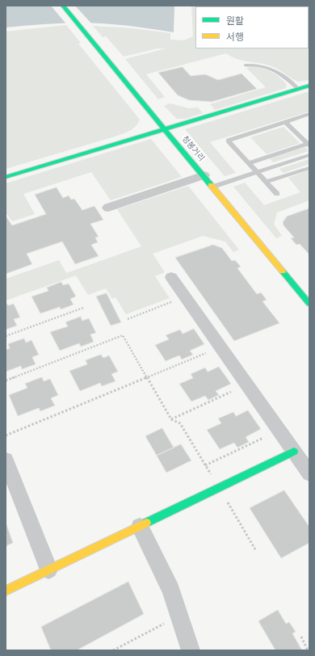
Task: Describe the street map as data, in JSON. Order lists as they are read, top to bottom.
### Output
{
  "streets": {
    "street": ["청봉거리"]
  },
  "legend": ["원활", "서행"]
}
